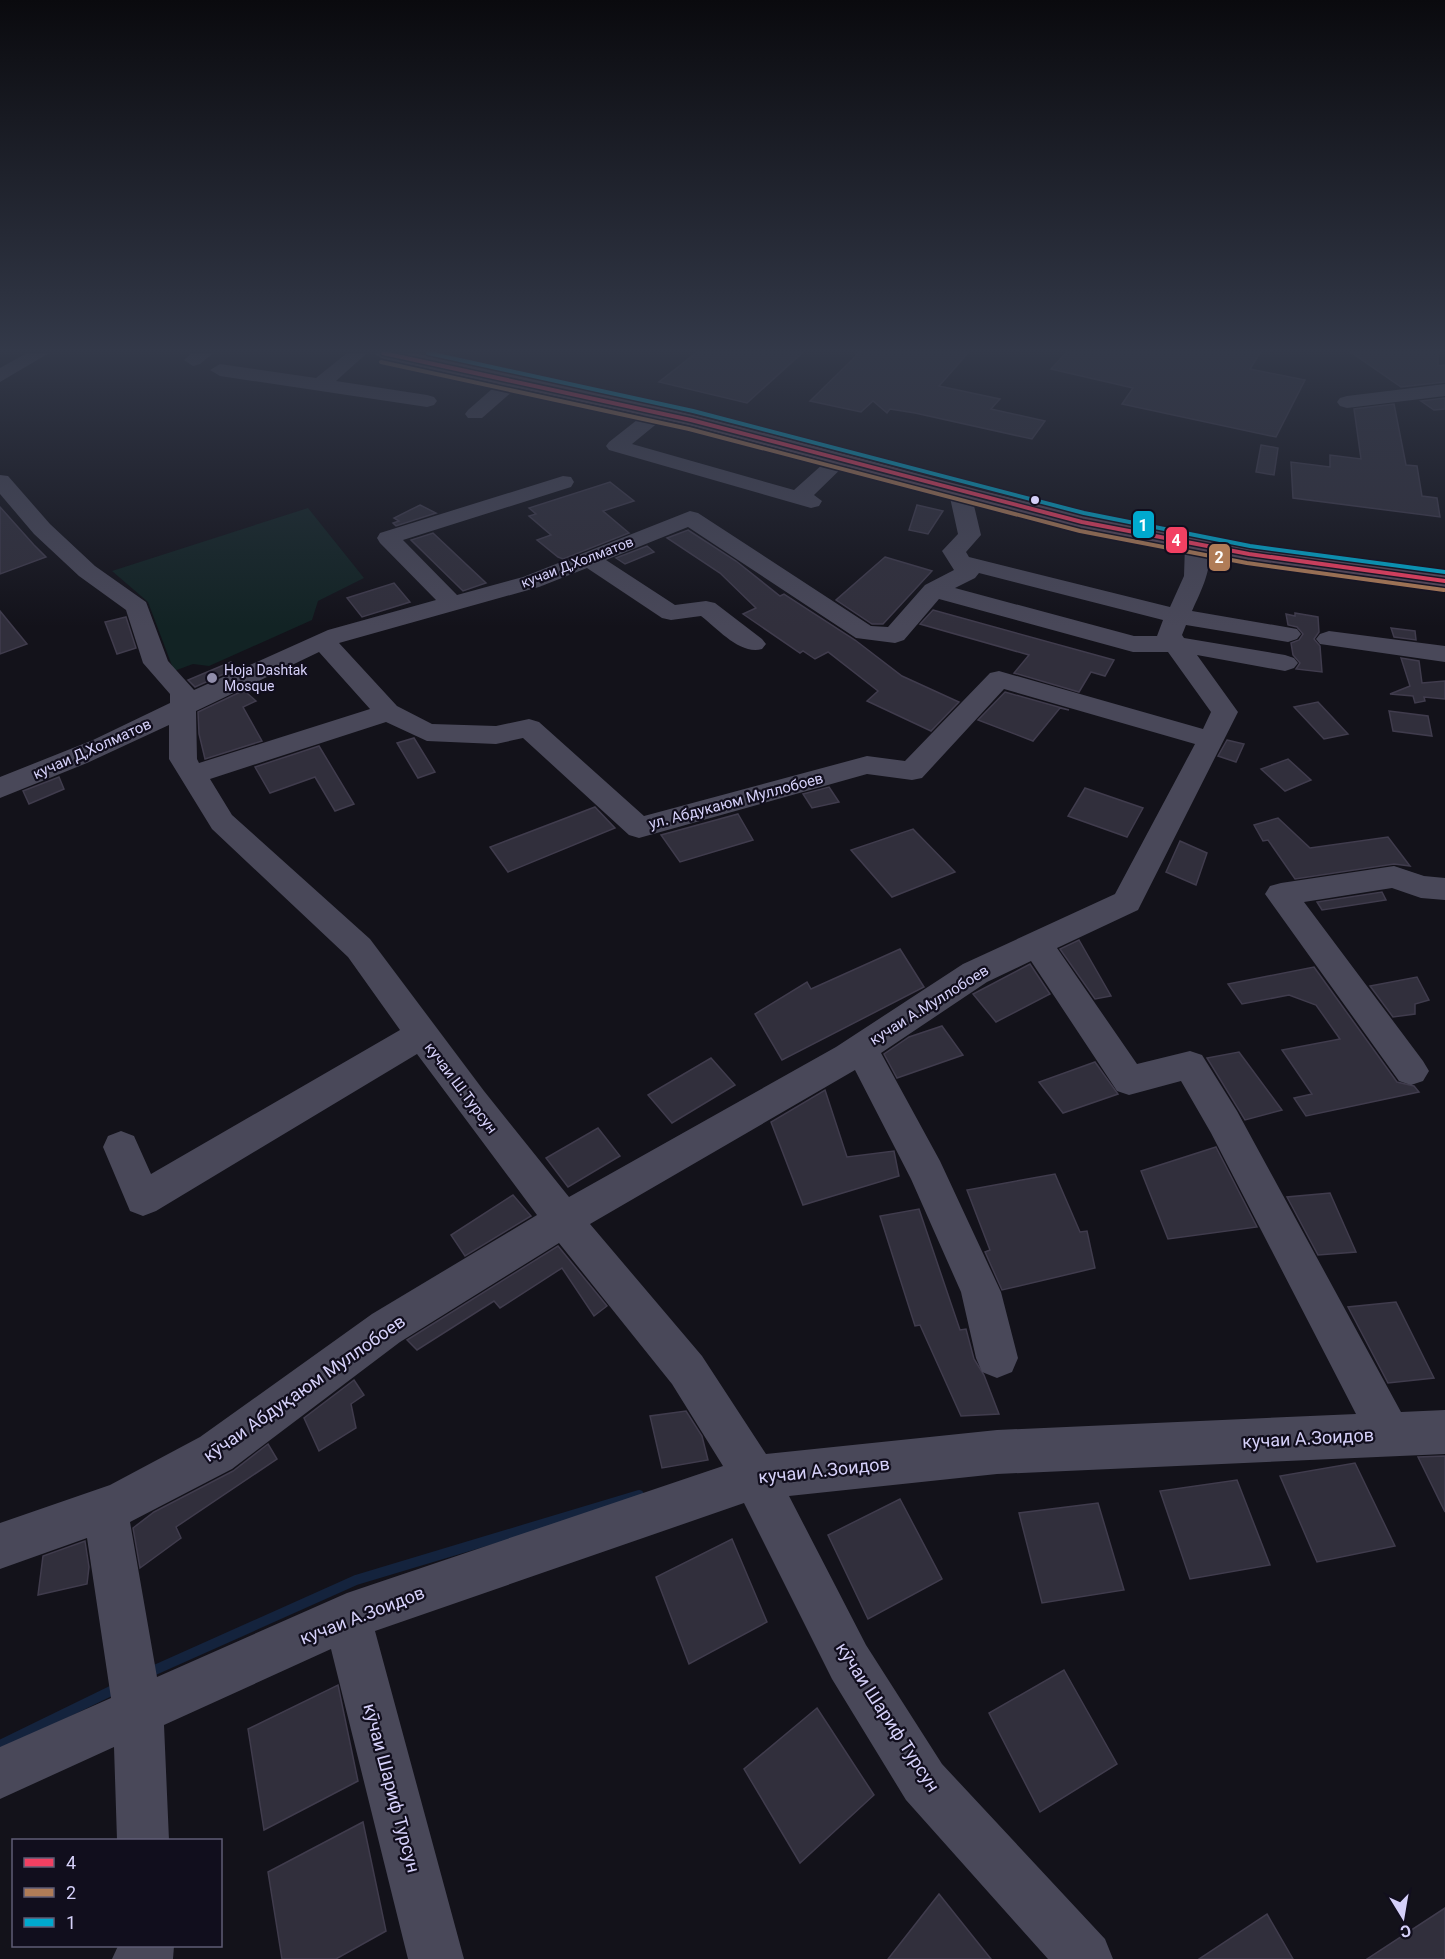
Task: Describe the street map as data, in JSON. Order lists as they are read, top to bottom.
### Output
{
  "streets": {
    "street": [
      "кучаи Д,Холматов",
      "ул. Абдукаюм Муллобоев",
      "кучаи А.Муллобоев",
      "кучаи Ш.Турсун",
      "кӯчаи Абдуқаюм Муллобоев",
      "кучаи А.Зоидов",
      "кӯчаи Шариф Турсун"
    ]
  },
  "crossings": [
    ["кучаи Д,Холматов", "кучаи Ш.Турсун"],
    ["ул. Абдукаюм Муллобоев", "кучаи А.Муллобоев"],
    ["кучаи А.Муллобоев", "кучаи Ш.Турсун"],
    ["кучаи А.Муллобоев", "кӯчаи Абдуқаюм Муллобоев"],
    ["кучаи Ш.Турсун", "кӯчаи Абдуқаюм Муллобоев"],
    ["кучаи Ш.Турсун", "кучаи А.Зоидов"],
    ["кучаи Ш.Турсун", "кӯчаи Шариф Турсун"],
    ["кучаи А.Зоидов", "кӯчаи Шариф Турсун"]
  ],
  "places": ["Hoja Dashtak Mosque"],
  "lines": ["transit line 4", "transit line 2", "transit line 1"],
  "legend": ["4", "2", "1"],
  "north": "bottom"
}
